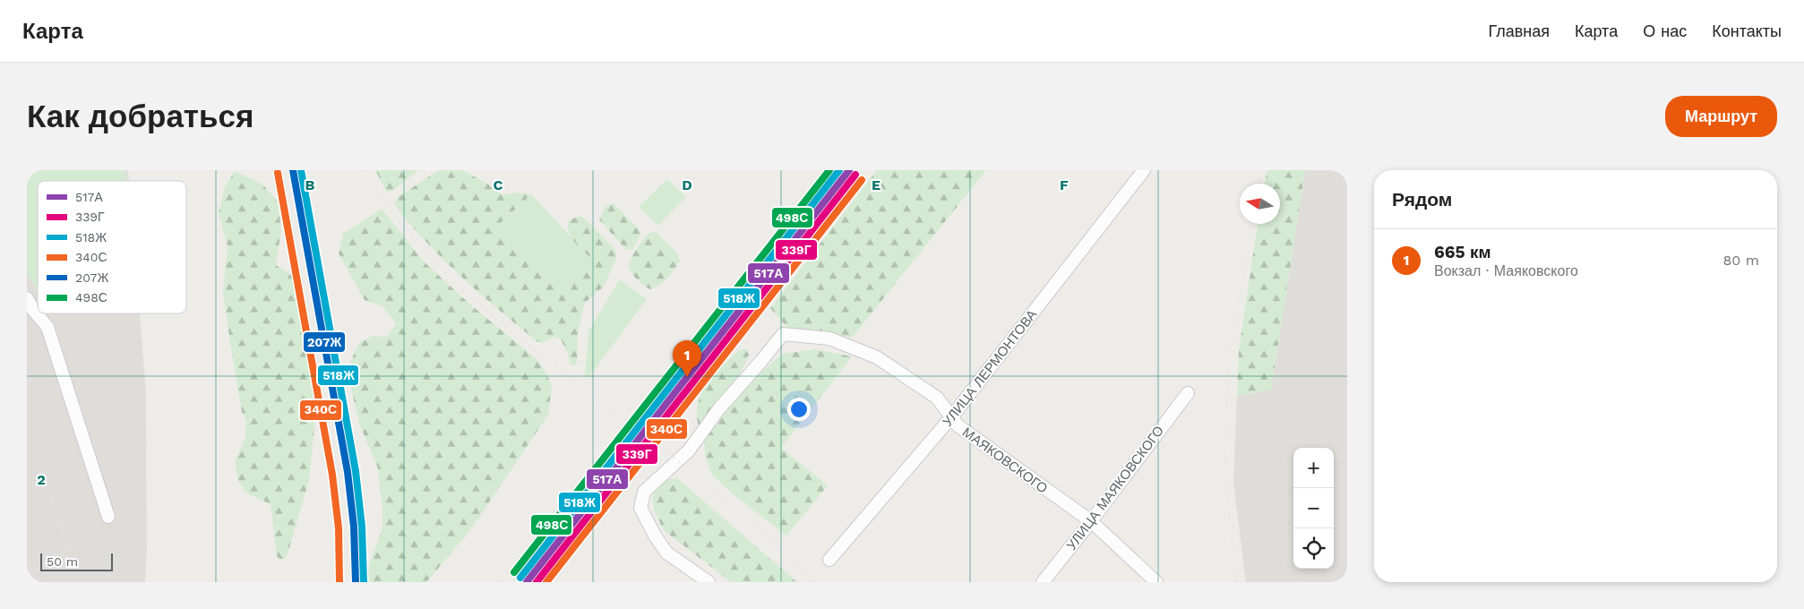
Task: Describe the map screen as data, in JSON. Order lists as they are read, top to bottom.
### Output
{
  "streets": {
    "street": ["УЛИЦА ЛЕРМОНТОВА", "МАЯКОВСКОГО", "УЛИЦА МАЯКОВСКОГО"]
  },
  "crossings": [
    ["УЛИЦА ЛЕРМОНТОВА", "МАЯКОВСКОГО"],
    ["МАЯКОВСКОГО", "УЛИЦА МАЯКОВСКОГО"]
  ],
  "lines": [
    "transit line 517А",
    "transit line 518Ж",
    "transit line 207Ж",
    "transit line 498С",
    "transit line 340С",
    "transit line 339Г"
  ],
  "legend": [
    "517А",
    "339Г",
    "518Ж",
    "340С",
    "207Ж",
    "498С"
  ],
  "scale_bar": "50 m",
  "north": "left",
  "page": {
    "header": "Карта",
    "nav": [
      "Главная",
      "Карта",
      "О нас",
      "Контакты"
    ],
    "buttons": "Маршрут",
    "title": "Как добраться",
    "heading": "Рядом",
    "list": [
      {
        "mark": "1",
        "name": "665 км",
        "note": "Вокзал · Маяковского",
        "value": "80 m"
      }
    ],
    "pins": "1",
    "map_buttons": ["+", "−"],
    "scale": "50 m"
  },
  "grid": {
    "columns": [
      "B",
      "C",
      "D",
      "E",
      "F"
    ],
    "rows": ["2"]
  }
}
